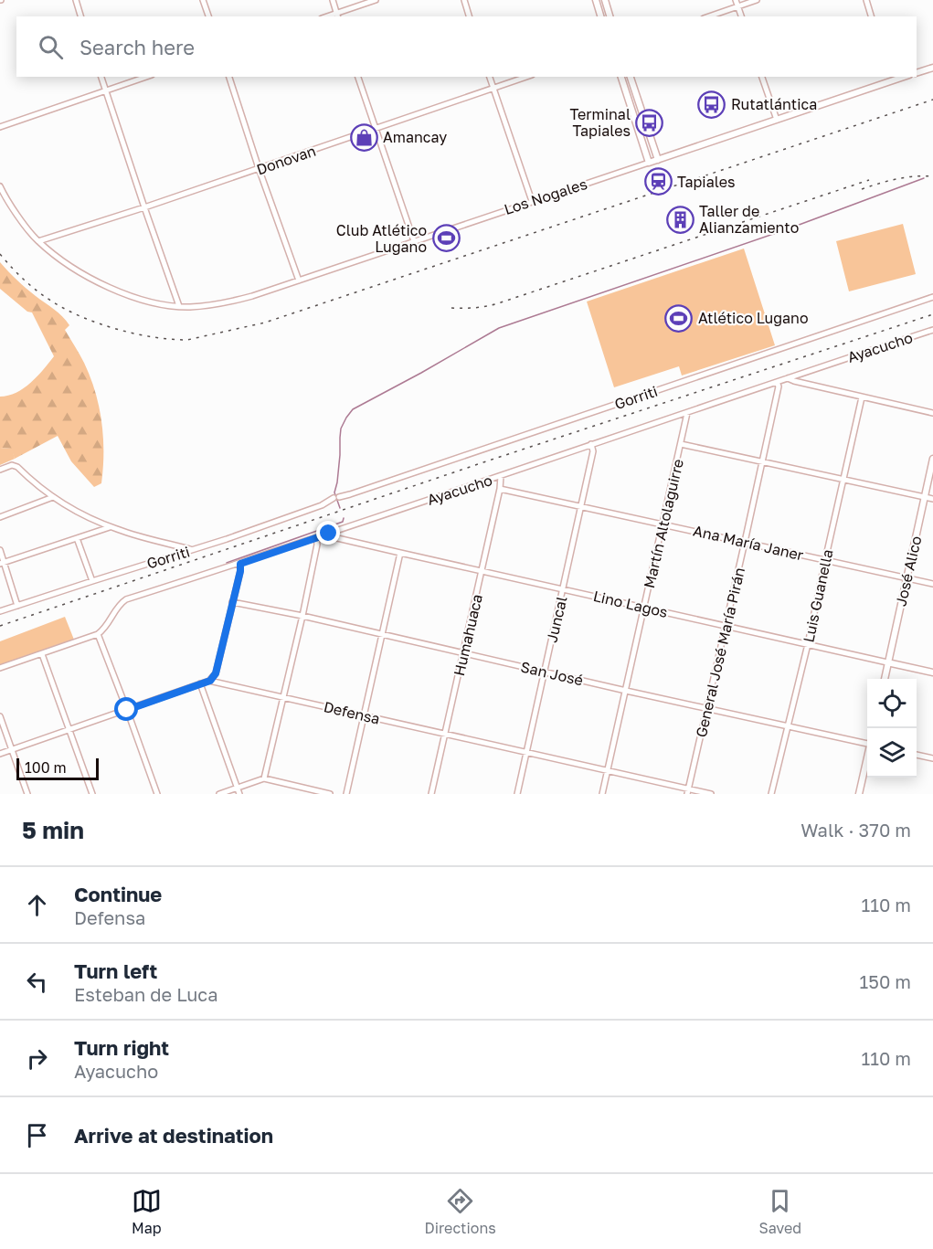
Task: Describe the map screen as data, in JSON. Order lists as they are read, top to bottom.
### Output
{
  "streets": {
    "street": [
      "Donovan",
      "Los Nogales",
      "Ayacucho",
      "Gorriti",
      "Martín Altolaguirre",
      "Ana María Janer",
      "José Alico",
      "Luis Guanella",
      "Lino Lagos",
      "Juncal",
      "Humahuaca",
      "General José María Pirán",
      "San José",
      "Defensa"
    ]
  },
  "crossings": [
    ["Donovan", "Los Nogales"],
    ["Ayacucho", "Martín Altolaguirre"],
    ["Ayacucho", "Lino Lagos"],
    ["Ayacucho", "Juncal"],
    ["Ayacucho", "Humahuaca"],
    ["Ayacucho", "General José María Pirán"],
    ["Martín Altolaguirre", "Ana María Janer"],
    ["Martín Altolaguirre", "Lino Lagos"],
    ["Martín Altolaguirre", "San José"],
    ["Martín Altolaguirre", "Defensa"],
    ["Ana María Janer", "José Alico"],
    ["Ana María Janer", "Luis Guanella"],
    ["Ana María Janer", "Juncal"],
    ["Ana María Janer", "Humahuaca"],
    ["Ana María Janer", "General José María Pirán"],
    ["José Alico", "Lino Lagos"],
    ["Luis Guanella", "Lino Lagos"],
    ["Luis Guanella", "San José"],
    ["Lino Lagos", "Juncal"],
    ["Lino Lagos", "Humahuaca"],
    ["Lino Lagos", "General José María Pirán"],
    ["Juncal", "San José"],
    ["Juncal", "Defensa"],
    ["Humahuaca", "San José"],
    ["Humahuaca", "Defensa"],
    ["General José María Pirán", "San José"],
    ["General José María Pirán", "Defensa"]
  ],
  "places": {
    "bus stop": ["Rutatlántica", "Terminal Tapiales"],
    "shop": ["Amancay"],
    "station": ["Tapiales"],
    "building": ["Taller de Alianzamiento"],
    "sports": ["Club Atlético Lugano", "Atlético Lugano"]
  },
  "scale_bar": "100 m",
  "page": {
    "search": "Search here",
    "scale": "100 m",
    "heading": ["5 min", "Walk · 370 m"],
    "list": [
      ["Continue", "Defensa", "110 m"],
      ["Turn left", "Esteban de Luca", "150 m"],
      ["Turn right", "Ayacucho", "110 m"],
      "Arrive at destination"
    ],
    "nav": ["Map", "Directions", "Saved"]
  }
}
